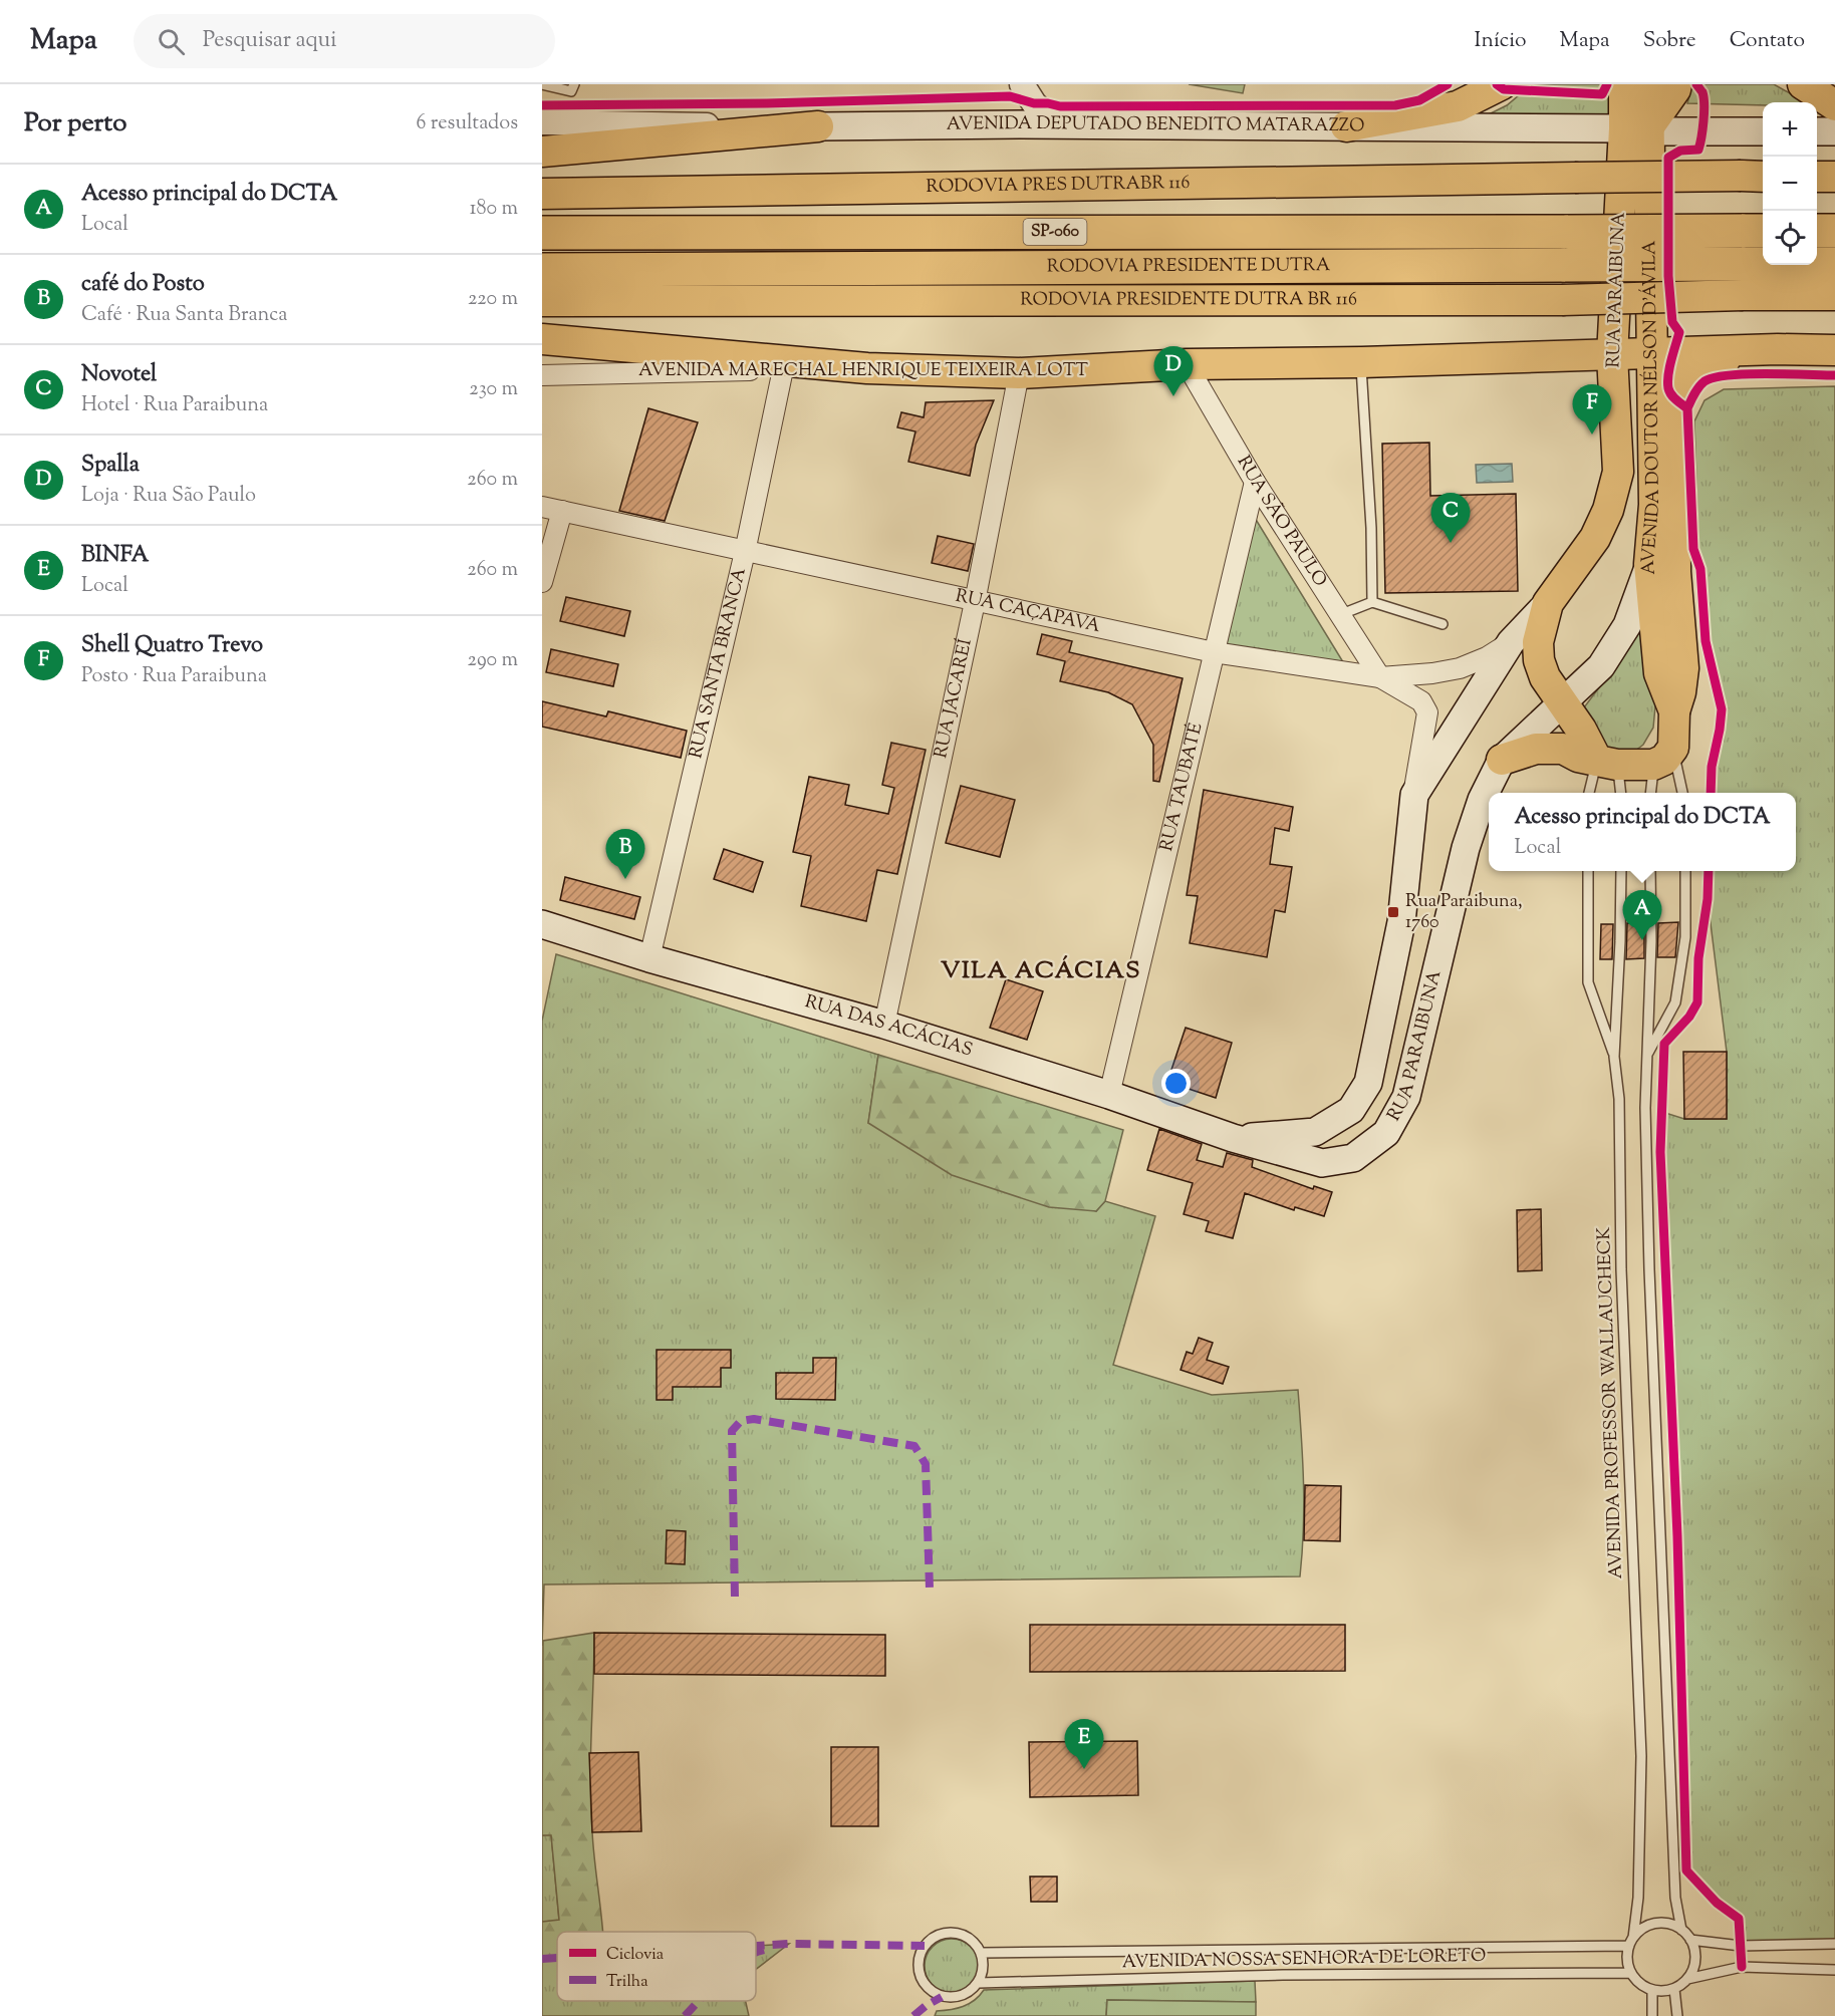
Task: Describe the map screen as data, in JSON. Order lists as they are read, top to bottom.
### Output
{
  "streets": {
    "highway": ["SP-060", "RODOVIA PRESIDENTE DUTRA"],
    "main road": [
      "AVENIDA DEPUTADO BENEDITO MATARAZZO",
      "RODOVIA PRES DUTRABR 116",
      "RUA PARAIBUNA",
      "RODOVIA PRESIDENTE DUTRA BR 116",
      "AVENIDA MARECHAL HENRIQUE TEIXEIRA LOTT",
      "AVENIDA DOUTOR NÉLSON D'ÁVILA",
      "RUA DAS ACÁCIAS"
    ],
    "street": [
      "RUA SÃO PAULO",
      "RUA CAÇAPAVA",
      "RUA SANTA BRANCA",
      "RUA JACAREÍ",
      "RUA TAUBATÉ"
    ],
    "lane": ["AVENIDA PROFESSOR WALLAUCHECK", "AVENIDA NOSSA SENHORA DE LORETO"]
  },
  "crossings": [
    ["AVENIDA DEPUTADO BENEDITO MATARAZZO", "RUA PARAIBUNA"],
    ["AVENIDA DEPUTADO BENEDITO MATARAZZO", "AVENIDA DOUTOR NÉLSON D'ÁVILA"],
    ["RODOVIA PRESIDENTE DUTRA", "RODOVIA PRESIDENTE DUTRA BR 116"],
    ["RUA PARAIBUNA", "AVENIDA MARECHAL HENRIQUE TEIXEIRA LOTT"],
    ["RUA PARAIBUNA", "AVENIDA DOUTOR NÉLSON D'ÁVILA"],
    ["RUA PARAIBUNA", "RUA SÃO PAULO"],
    ["RUA PARAIBUNA", "RUA CAÇAPAVA"],
    ["RUA PARAIBUNA", "RUA DAS ACÁCIAS"],
    ["AVENIDA MARECHAL HENRIQUE TEIXEIRA LOTT", "AVENIDA DOUTOR NÉLSON D'ÁVILA"],
    ["AVENIDA MARECHAL HENRIQUE TEIXEIRA LOTT", "RUA SÃO PAULO"],
    ["AVENIDA MARECHAL HENRIQUE TEIXEIRA LOTT", "RUA SANTA BRANCA"],
    ["AVENIDA MARECHAL HENRIQUE TEIXEIRA LOTT", "RUA JACAREÍ"],
    ["RUA SÃO PAULO", "RUA CAÇAPAVA"],
    ["RUA SÃO PAULO", "RUA TAUBATÉ"],
    ["RUA CAÇAPAVA", "RUA SANTA BRANCA"],
    ["RUA CAÇAPAVA", "RUA JACAREÍ"],
    ["RUA CAÇAPAVA", "RUA TAUBATÉ"],
    ["RUA SANTA BRANCA", "RUA DAS ACÁCIAS"],
    ["RUA JACAREÍ", "RUA DAS ACÁCIAS"],
    ["RUA TAUBATÉ", "RUA DAS ACÁCIAS"],
    ["AVENIDA PROFESSOR WALLAUCHECK", "AVENIDA NOSSA SENHORA DE LORETO"]
  ],
  "districts": ["VILA ACÁCIAS"],
  "places": {
    "transit": ["Rua Paraibuna, 1760"]
  },
  "legend": ["Ciclovia", "Trilha"],
  "page": {
    "header": "Mapa",
    "search": "Pesquisar aqui",
    "nav": [
      "Início",
      "Mapa",
      "Sobre",
      "Contato"
    ],
    "heading": ["Por perto", "6 resultados"],
    "map_buttons": ["+", "−"],
    "list": [
      {
        "mark": "A",
        "name": "Acesso principal do DCTA",
        "note": "Local",
        "value": "180 m"
      },
      {
        "mark": "B",
        "name": "café do Posto",
        "note": "Café · Rua Santa Branca",
        "value": "220 m"
      },
      {
        "mark": "C",
        "name": "Novotel",
        "note": "Hotel · Rua Paraibuna",
        "value": "230 m"
      },
      {
        "mark": "D",
        "name": "Spalla",
        "note": "Loja · Rua São Paulo",
        "value": "260 m"
      },
      {
        "mark": "E",
        "name": "BINFA",
        "note": "Local",
        "value": "260 m"
      },
      {
        "mark": "F",
        "name": "Shell Quatro Trevo",
        "note": "Posto · Rua Paraibuna",
        "value": "290 m"
      }
    ],
    "pins": [
      "D",
      "F",
      "C",
      "B",
      "A",
      "E"
    ],
    "popup": ["Acesso principal do DCTA", "Local"]
  }
}
